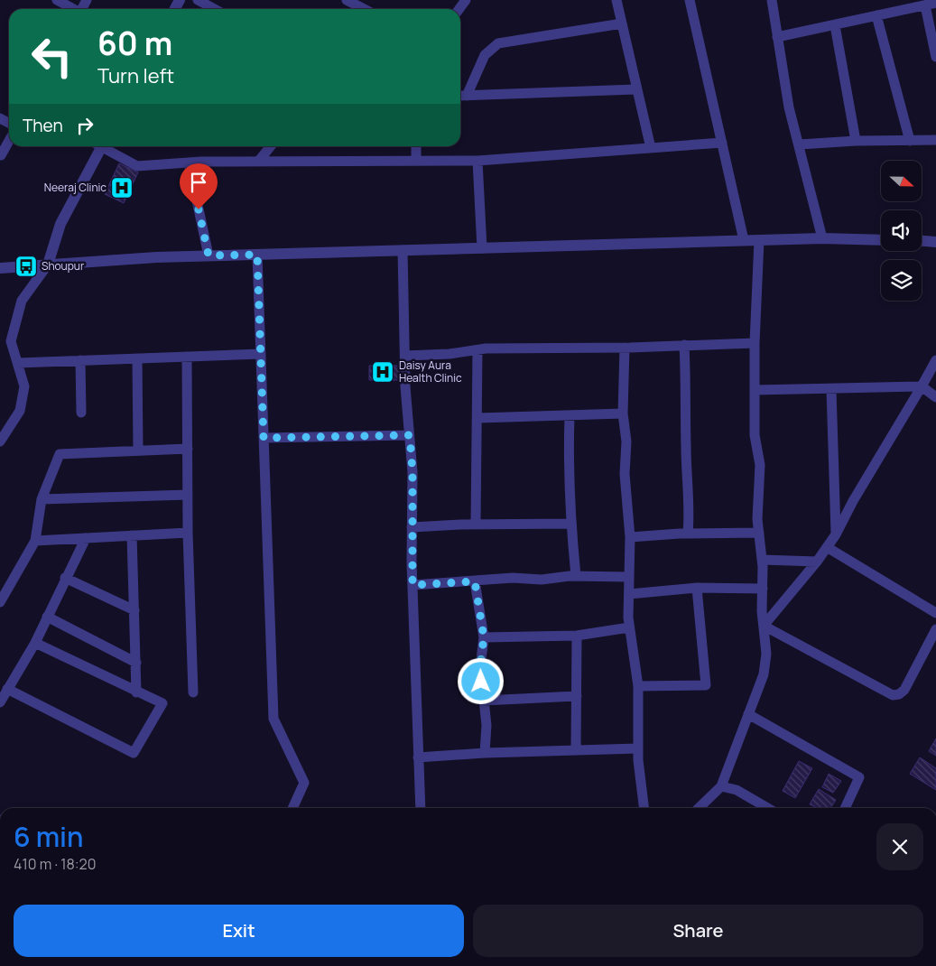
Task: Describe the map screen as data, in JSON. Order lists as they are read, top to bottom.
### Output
{
  "places": {
    "hospital": ["Neeraj Clinic", "Daisy Aura Health Clinic"],
    "bus stop": ["Shoupur"]
  },
  "north": "right",
  "page": {
    "turn": ["60 m", "Turn left"],
    "then": "Then",
    "heading": ["6 min", "410 m · 18:20"],
    "buttons": ["Exit", "Share"]
  }
}
